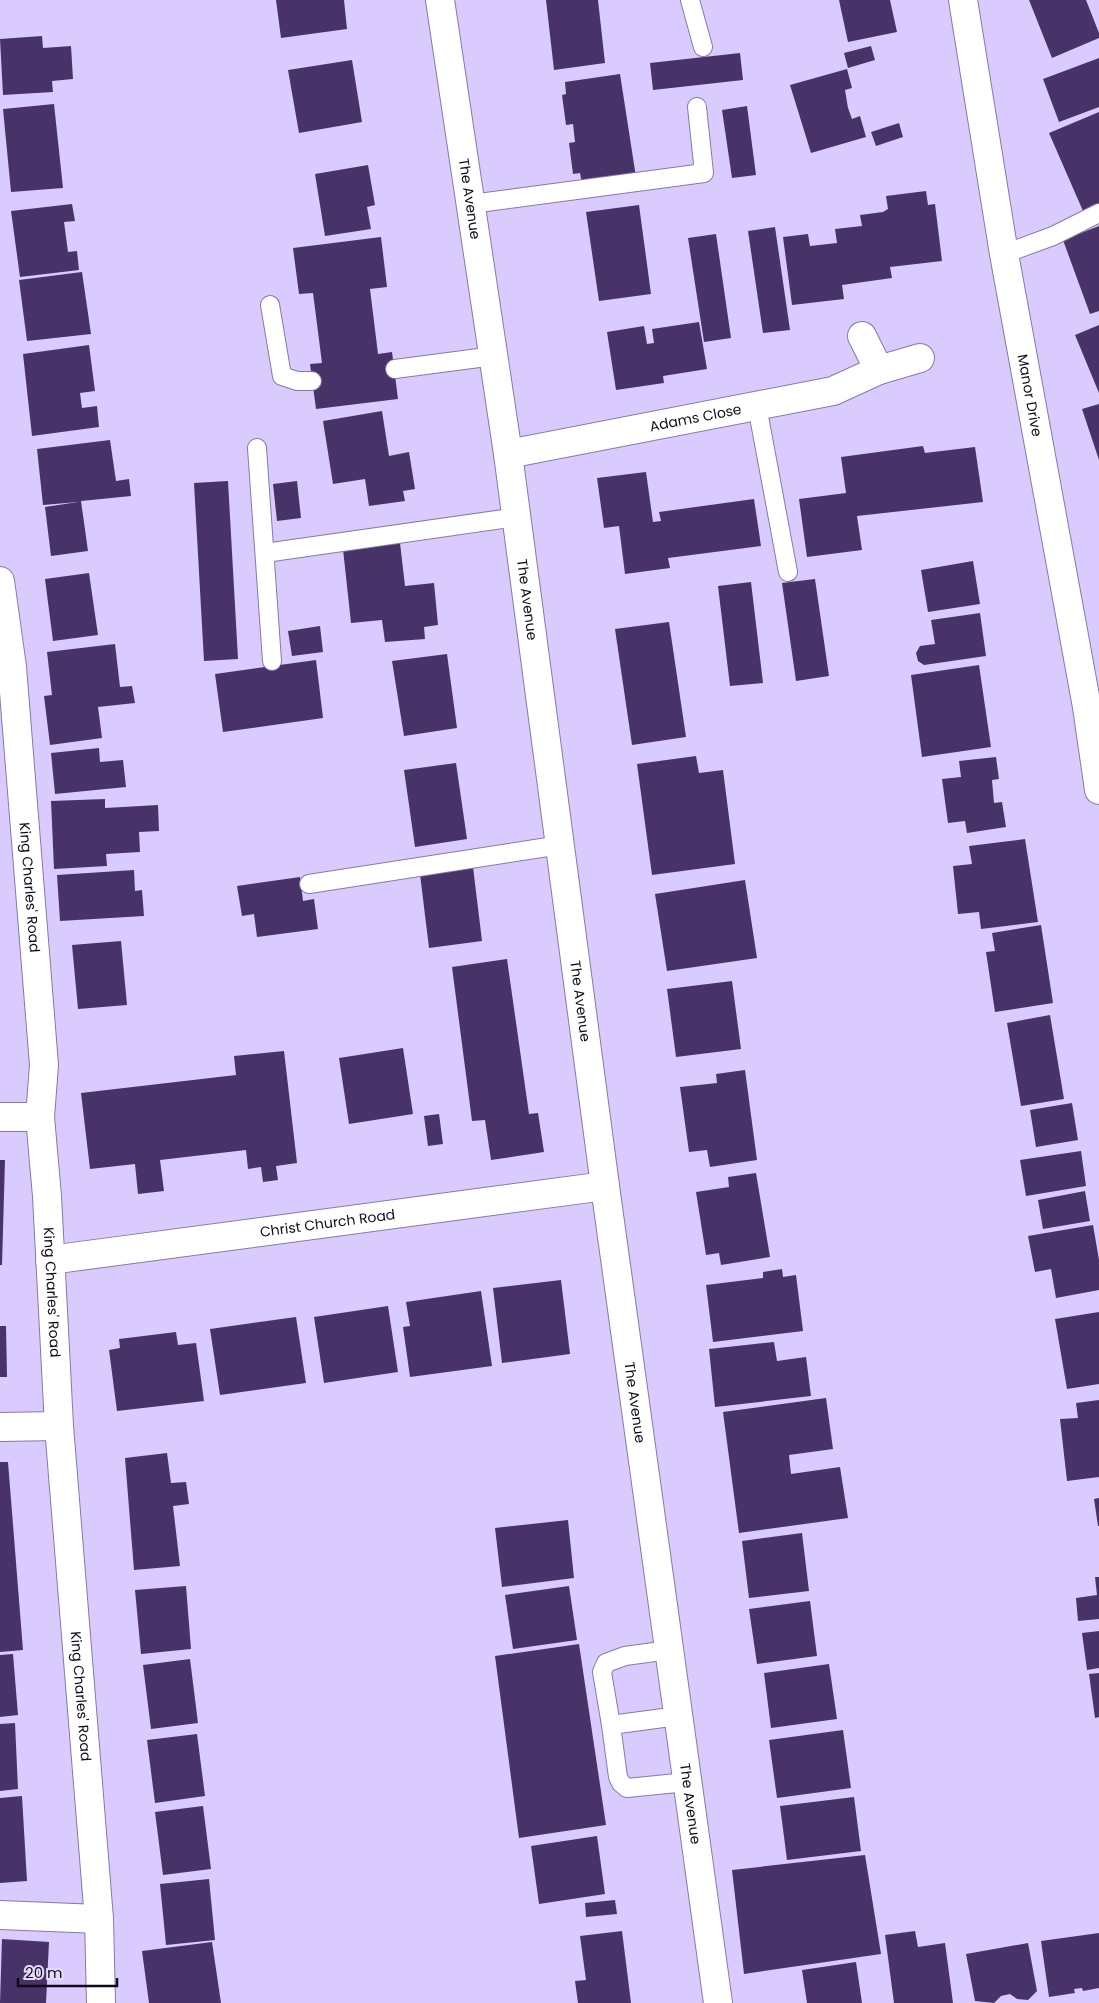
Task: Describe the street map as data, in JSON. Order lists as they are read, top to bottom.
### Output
{
  "streets": {
    "street": [
      "The Avenue",
      "Manor Drive",
      "Adams Close",
      "King Charles' Road",
      "Christ Church Road"
    ]
  },
  "crossings": [
    ["The Avenue", "Adams Close"],
    ["The Avenue", "Christ Church Road"],
    ["King Charles' Road", "Christ Church Road"]
  ],
  "scale_bar": "20 m"
}
